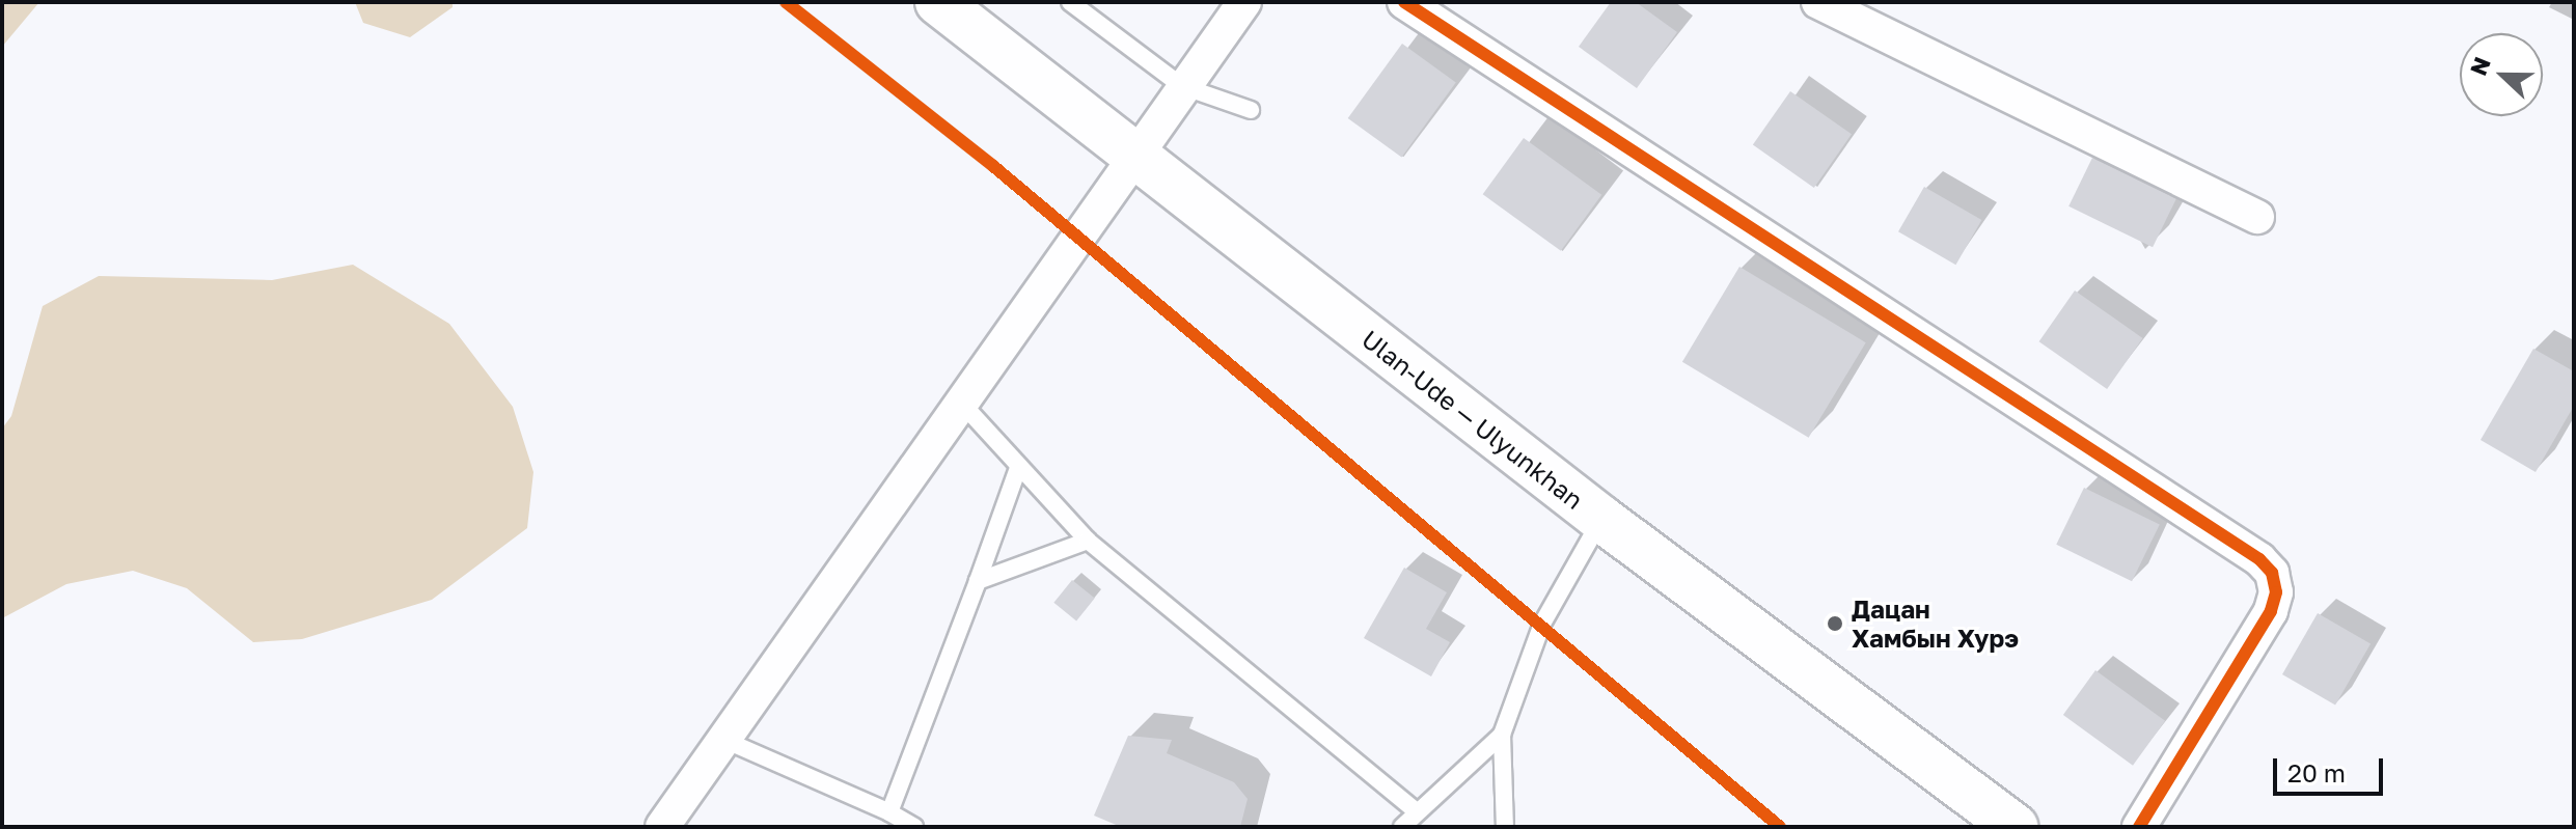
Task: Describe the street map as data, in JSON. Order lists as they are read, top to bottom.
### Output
{
  "streets": {
    "main road": ["Ulan-Ude — Ulyunkhan"]
  },
  "places": ["Дацан Хамбын Хурэ"],
  "scale_bar": "20 m",
  "north": "left"
}
